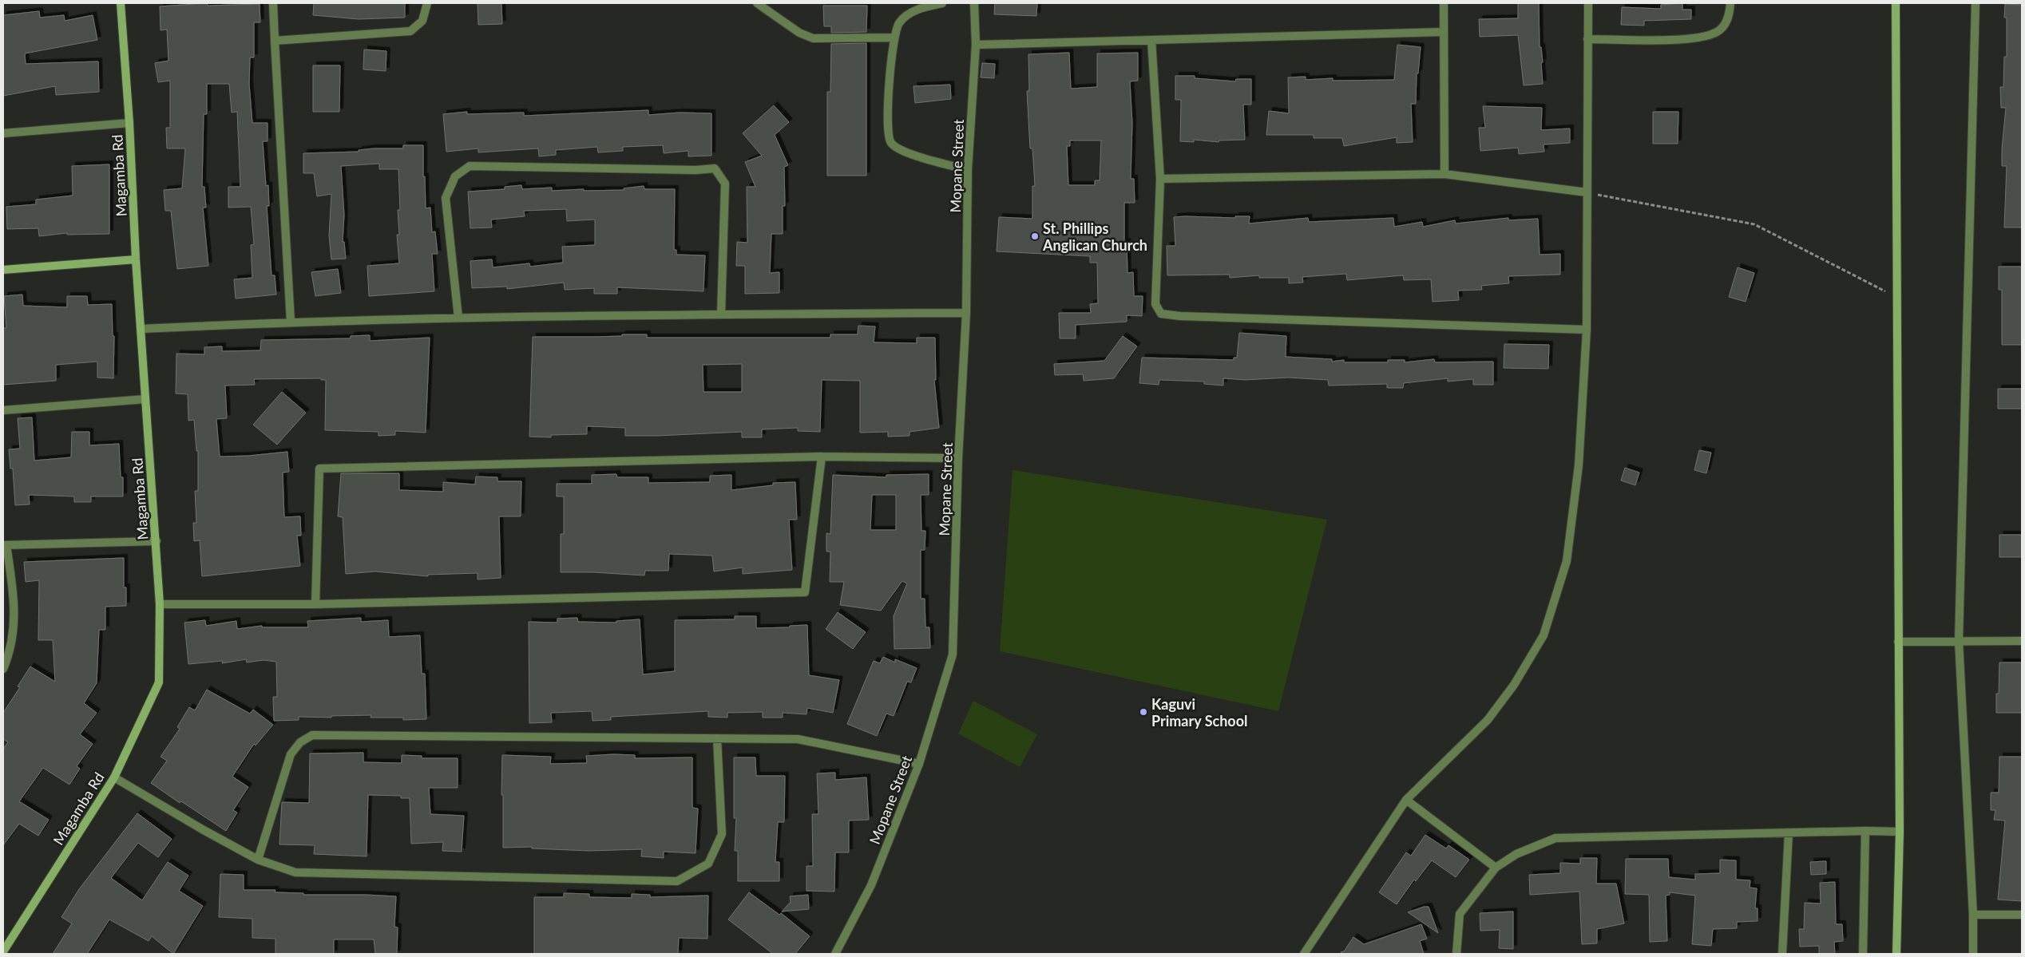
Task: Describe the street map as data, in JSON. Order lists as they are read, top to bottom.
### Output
{
  "streets": {
    "street": ["Mopane Street", "Magamba Rd"]
  },
  "places": ["St. Phillips Anglican Church", "Kaguvi Primary School"]
}
